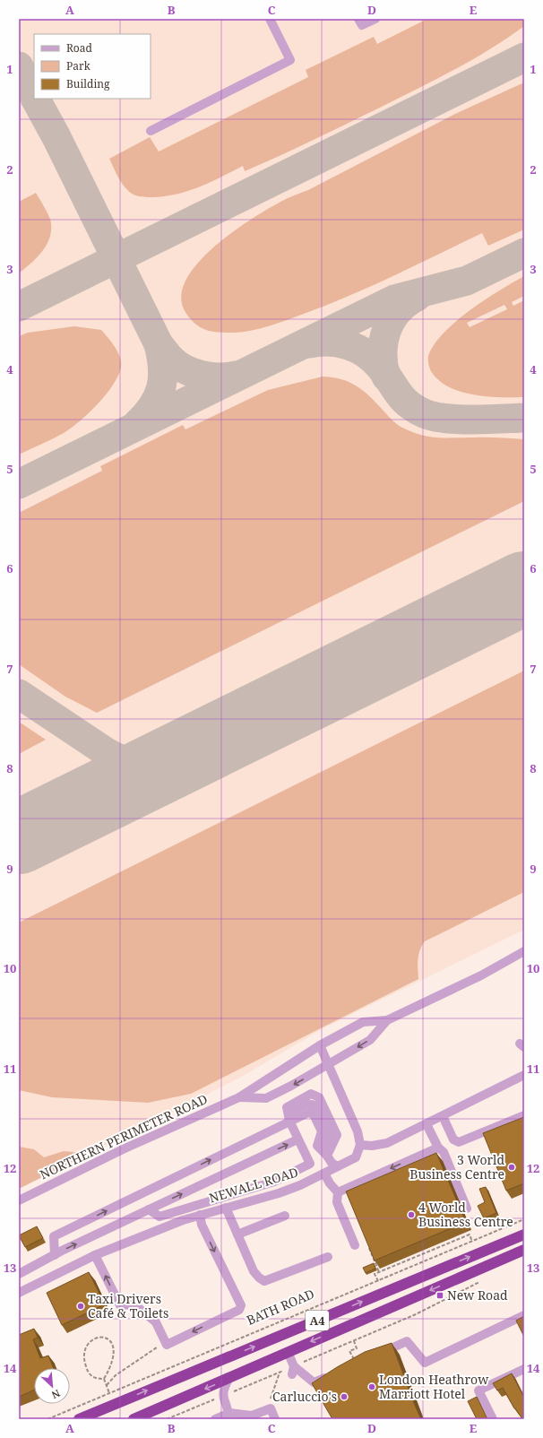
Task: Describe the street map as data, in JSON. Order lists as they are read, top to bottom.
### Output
{
  "streets": {
    "highway": ["BATH ROAD", "A4"],
    "street": ["NORTHERN PERIMETER ROAD", "NEWALL ROAD"]
  },
  "places": {
    "other": [
      "3 World Business Centre",
      "4 World Business Centre",
      "Taxi Drivers Café & Toilets",
      "London Heathrow Marriott Hotel",
      "Carluccio's"
    ],
    "transit": ["New Road"]
  },
  "legend": ["Road", "Park", "Building"],
  "north": "bottom right",
  "grid": {
    "columns": [
      "A",
      "B",
      "C",
      "D",
      "E"
    ],
    "rows": [
      "1",
      "2",
      "3",
      "4",
      "5",
      "6",
      "7",
      "8",
      "9",
      "10",
      "11",
      "12",
      "13",
      "14"
    ]
  }
}
